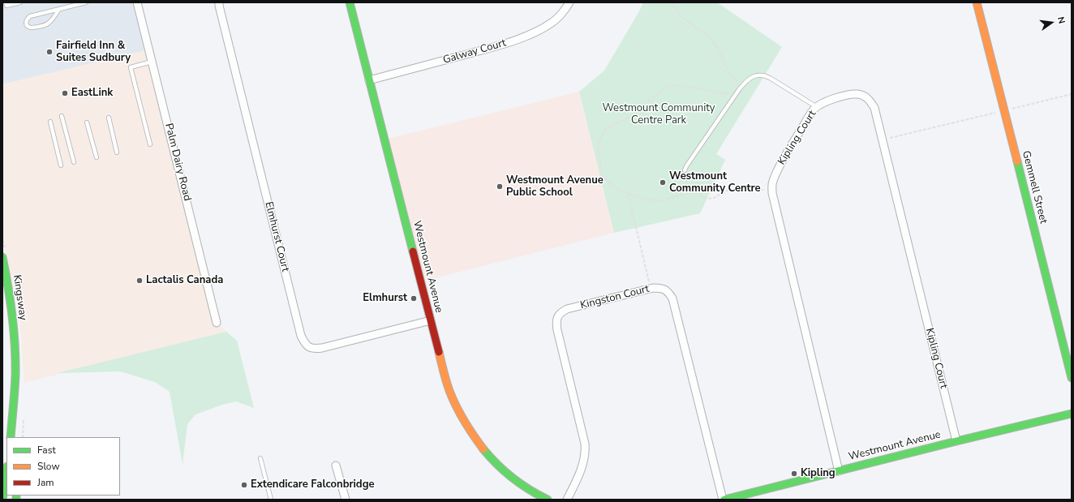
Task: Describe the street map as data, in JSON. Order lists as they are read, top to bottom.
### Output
{
  "streets": {
    "street": [
      "Galway Court",
      "Kipling Court",
      "Palm Dairy Road",
      "Gemmell Street",
      "Elmhurst Court",
      "Westmount Avenue",
      "Kingsway",
      "Kingston Court"
    ]
  },
  "crossings": [
    ["Galway Court", "Westmount Avenue"],
    ["Kipling Court", "Westmount Avenue"],
    ["Elmhurst Court", "Westmount Avenue"],
    ["Westmount Avenue", "Kingston Court"]
  ],
  "parks": ["Westmount Community Centre Park"],
  "places": [
    "Fairfield Inn & Suites Sudbury",
    "EastLink",
    "Westmount Community Centre",
    "Westmount Avenue Public School",
    "Lactalis Canada",
    "Elmhurst",
    "Kipling",
    "Extendicare Falconbridge"
  ],
  "legend": ["Fast", "Slow", "Jam"],
  "north": "right"
}
